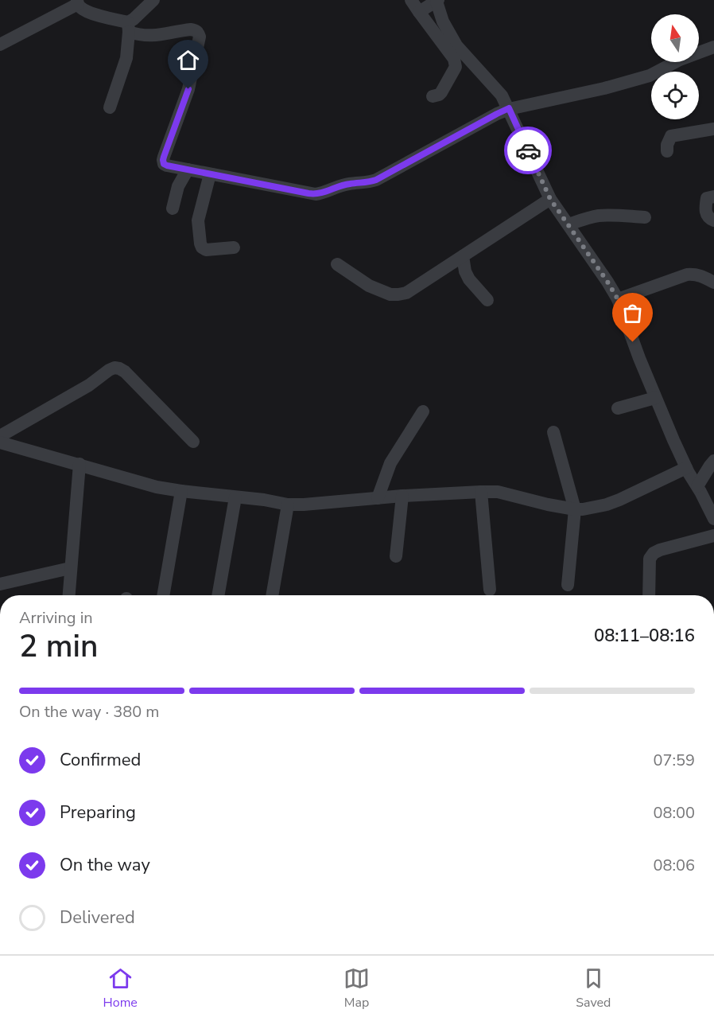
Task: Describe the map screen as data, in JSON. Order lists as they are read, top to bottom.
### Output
{
  "north": "top",
  "page": {
    "heading": ["2 min", "Arriving in", "08:11–08:16"],
    "bar": "On the way · 380 m",
    "list": [
      ["Confirmed", "07:59"],
      ["Preparing", "08:00"],
      ["On the way", "08:06"],
      "Delivered"
    ],
    "tabs": ["Home", "Map", "Saved"]
  }
}
